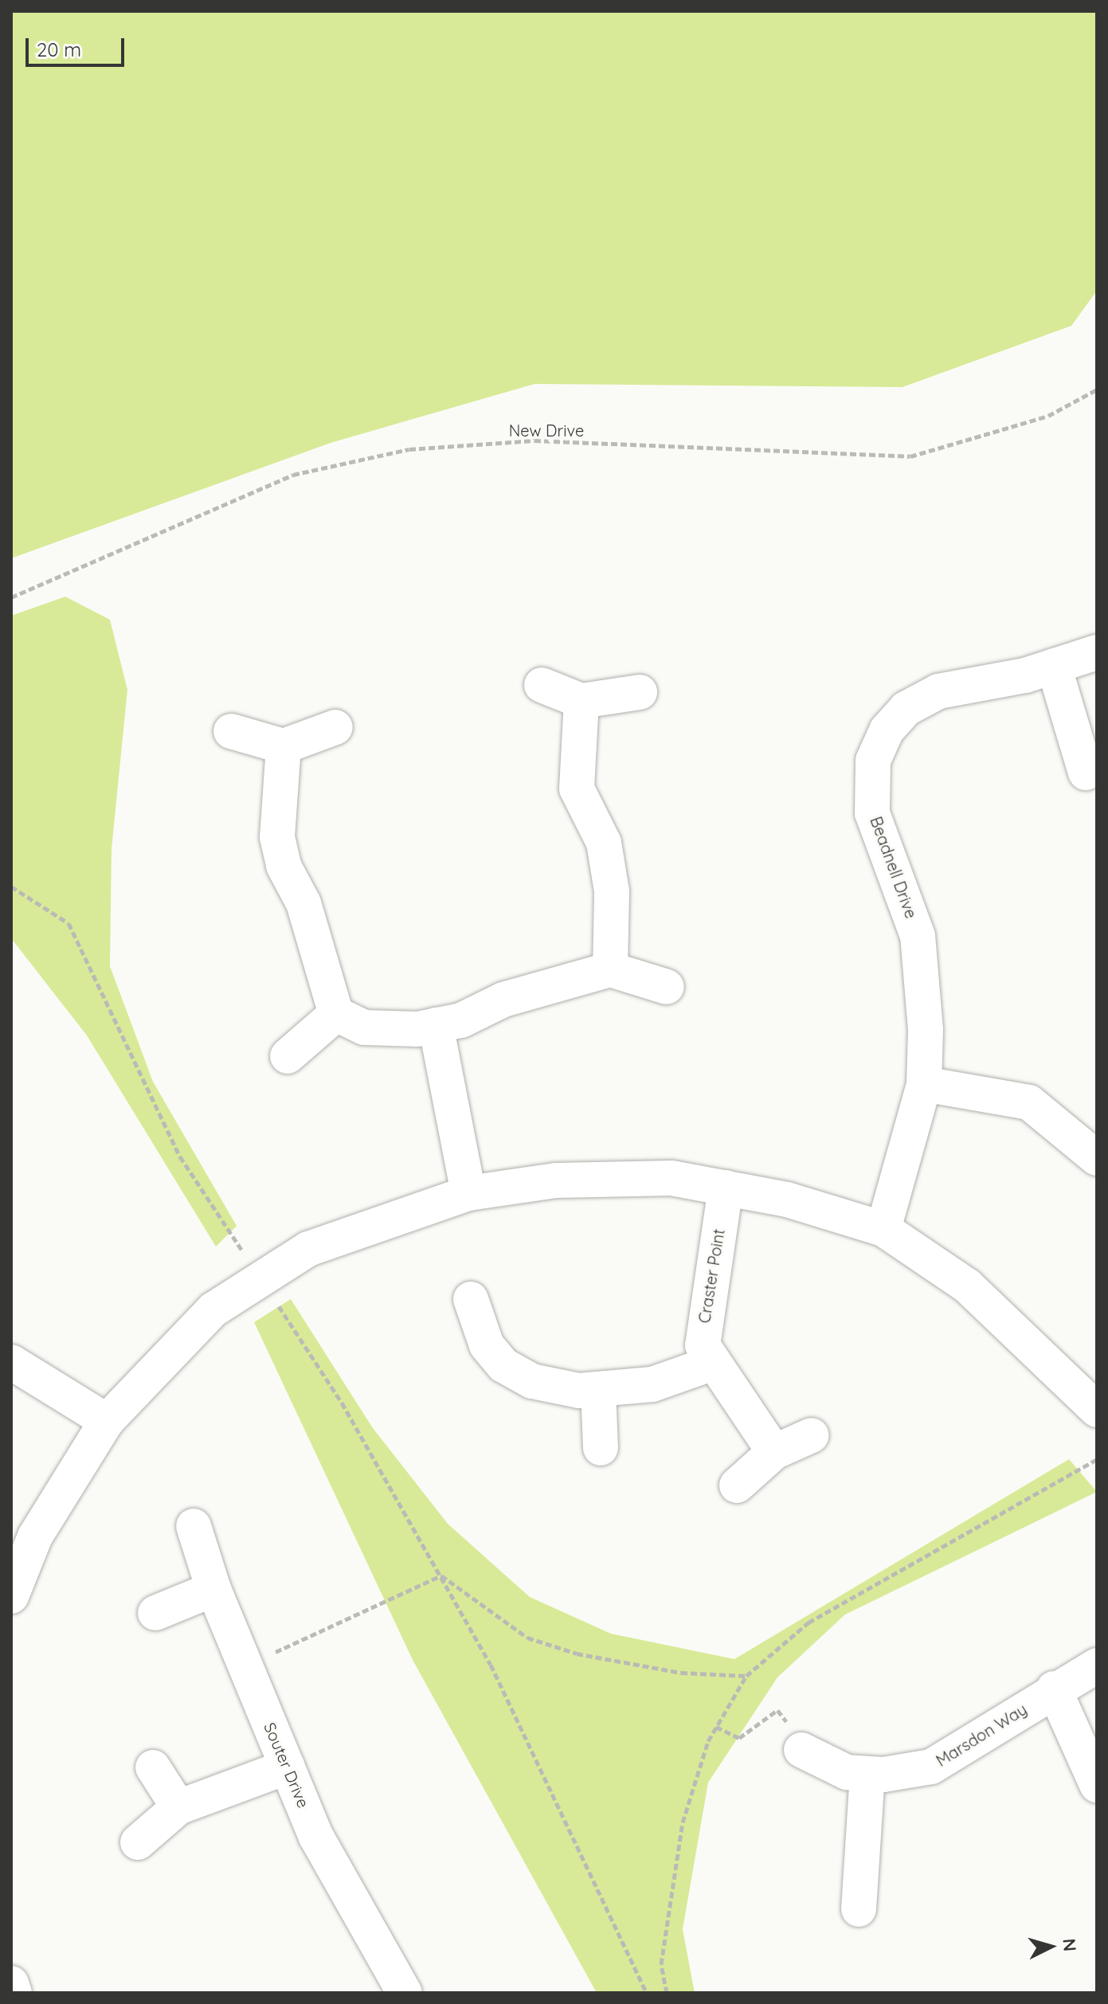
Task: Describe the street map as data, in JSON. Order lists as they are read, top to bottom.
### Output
{
  "streets": {
    "street": [
      "Beadnell Drive",
      "Craster Point",
      "Marsdon Way",
      "Souter Drive"
    ],
    "path": ["New Drive"]
  },
  "scale_bar": "20 m",
  "north": "right"
}
